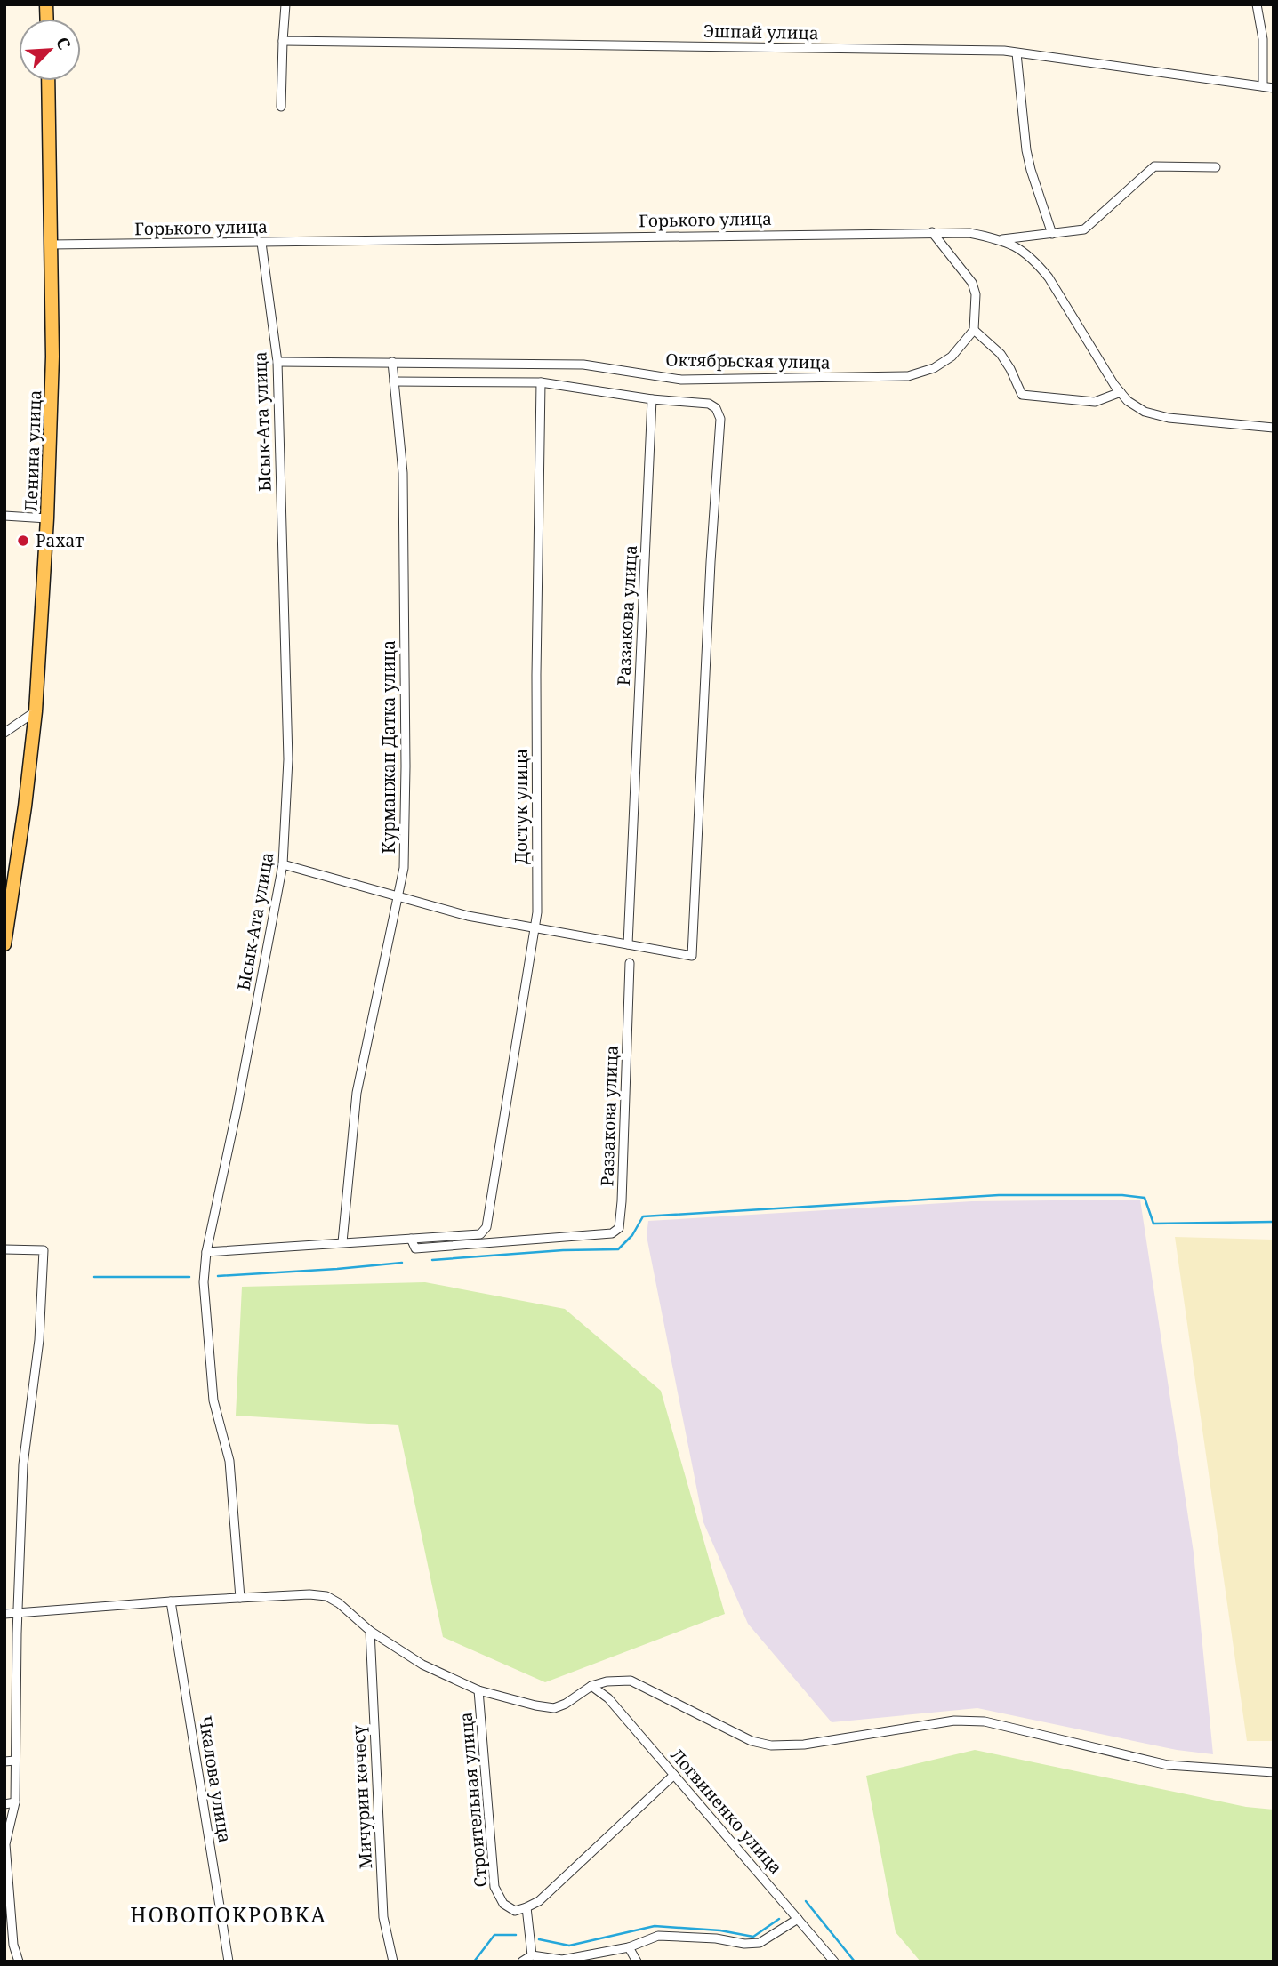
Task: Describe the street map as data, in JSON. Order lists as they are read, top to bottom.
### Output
{
  "streets": {
    "main road": ["Ленина улица"],
    "street": [
      "Эшпай улица",
      "Горького улица",
      "Октябрьская улица",
      "Ысык-Ата улица",
      "Раззакова улица",
      "Курманжан Датка улица",
      "Достук улица",
      "Чкалова улица",
      "Мичурин көчөсү",
      "Строительная улица",
      "Логвиненко улица"
    ]
  },
  "crossings": [
    ["Горького улица", "Ысык-Ата улица"],
    ["Горького улица", "Ленина улица"],
    ["Октябрьская улица", "Курманжан Датка улица"],
    ["Раззакова улица", "Достук улица"]
  ],
  "districts": ["НОВОПОКРОВКА"],
  "places": ["Рахат"],
  "north": "top right"
}
